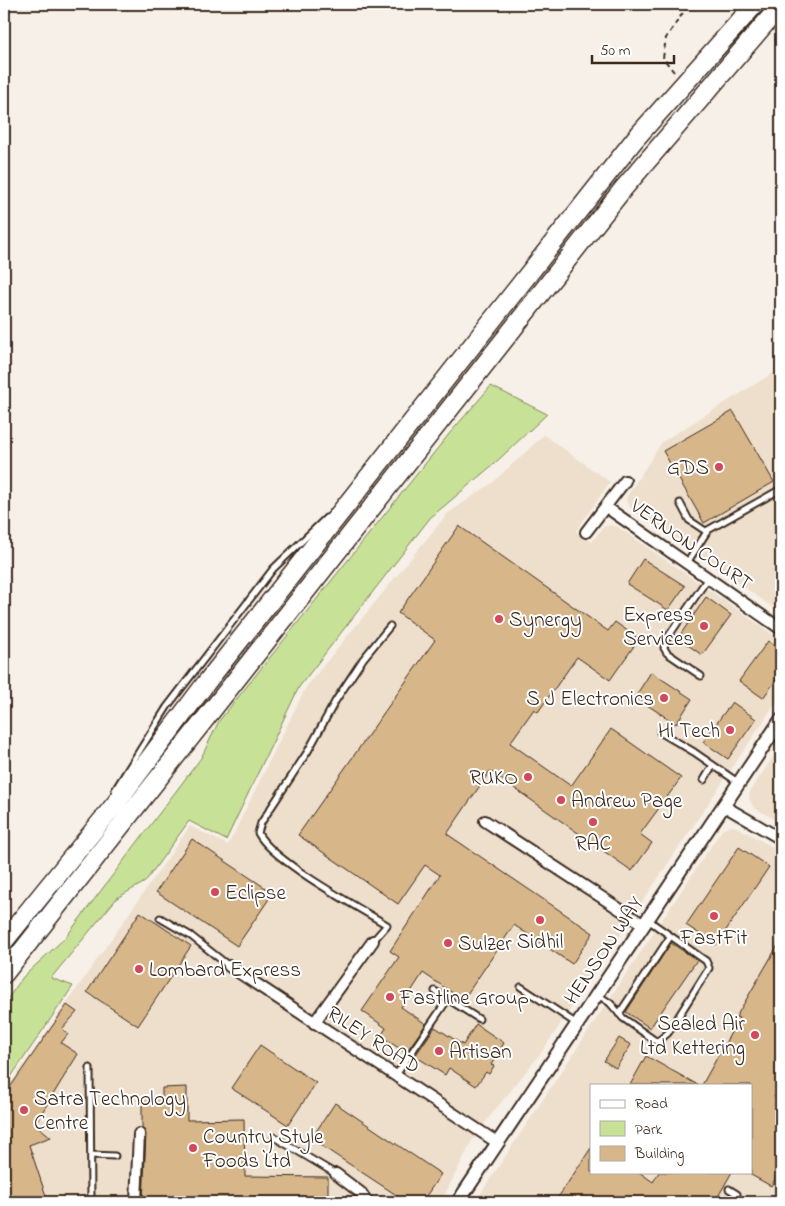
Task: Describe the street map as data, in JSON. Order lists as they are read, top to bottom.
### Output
{
  "streets": {
    "street": ["VERNON COURT", "HENSON WAY", "RILEY ROAD"]
  },
  "crossings": [
    ["HENSON WAY", "RILEY ROAD"]
  ],
  "places": [
    "GDS",
    "Synergy",
    "Express Services",
    "S J Electronics",
    "Hi Tech",
    "RUKO",
    "Andrew Page",
    "RAC",
    "Eclipse",
    "FastFit",
    "Sidhil",
    "Sulzer",
    "Lombard Express",
    "Fastline Group",
    "Sealed Air Ltd Kettering",
    "Artisan",
    "Satra Technology Centre",
    "Country Style Foods Ltd"
  ],
  "legend": ["Road", "Park", "Building"],
  "scale_bar": "50 m"
}
